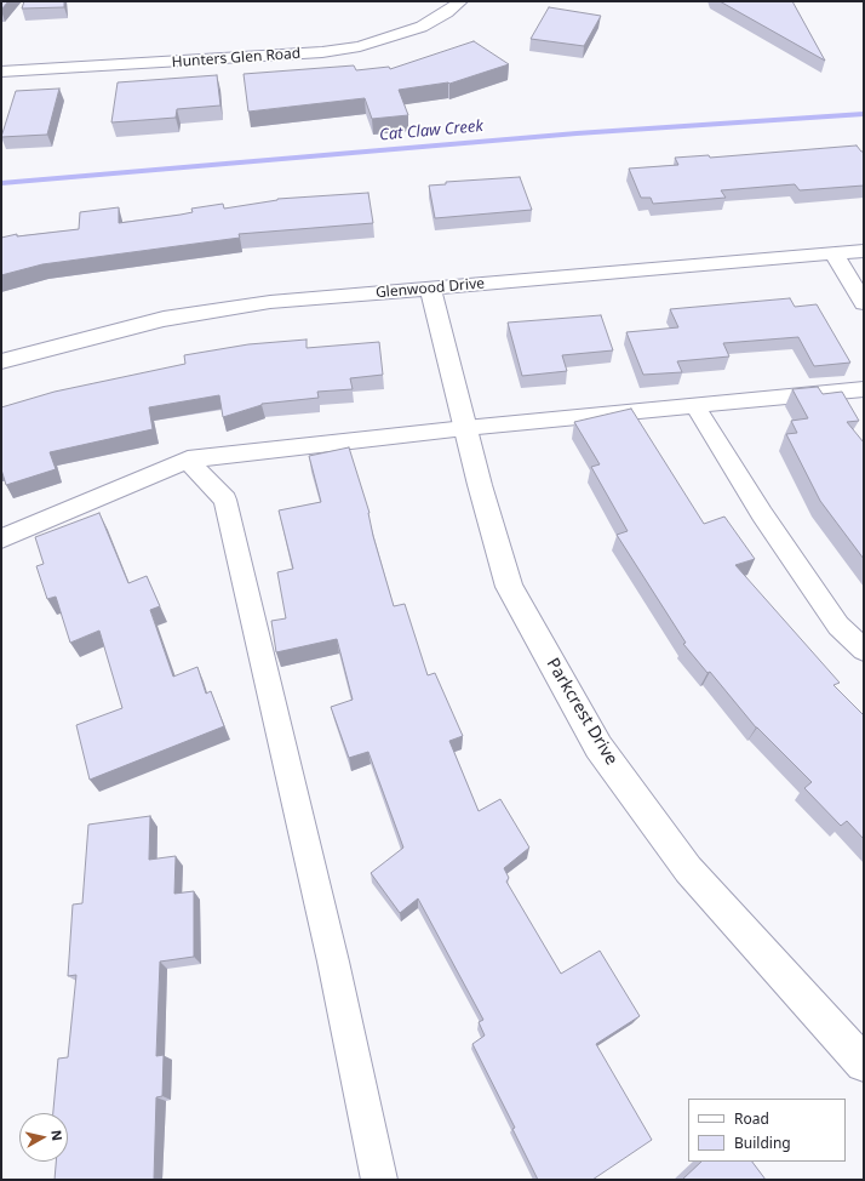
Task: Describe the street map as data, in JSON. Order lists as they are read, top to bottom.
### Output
{
  "streets": {
    "street": ["Hunters Glen Road", "Glenwood Drive", "Parkcrest Drive"]
  },
  "crossings": [
    ["Glenwood Drive", "Parkcrest Drive"]
  ],
  "water": ["Cat Claw Creek"],
  "legend": ["Road", "Building"],
  "north": "right"
}
